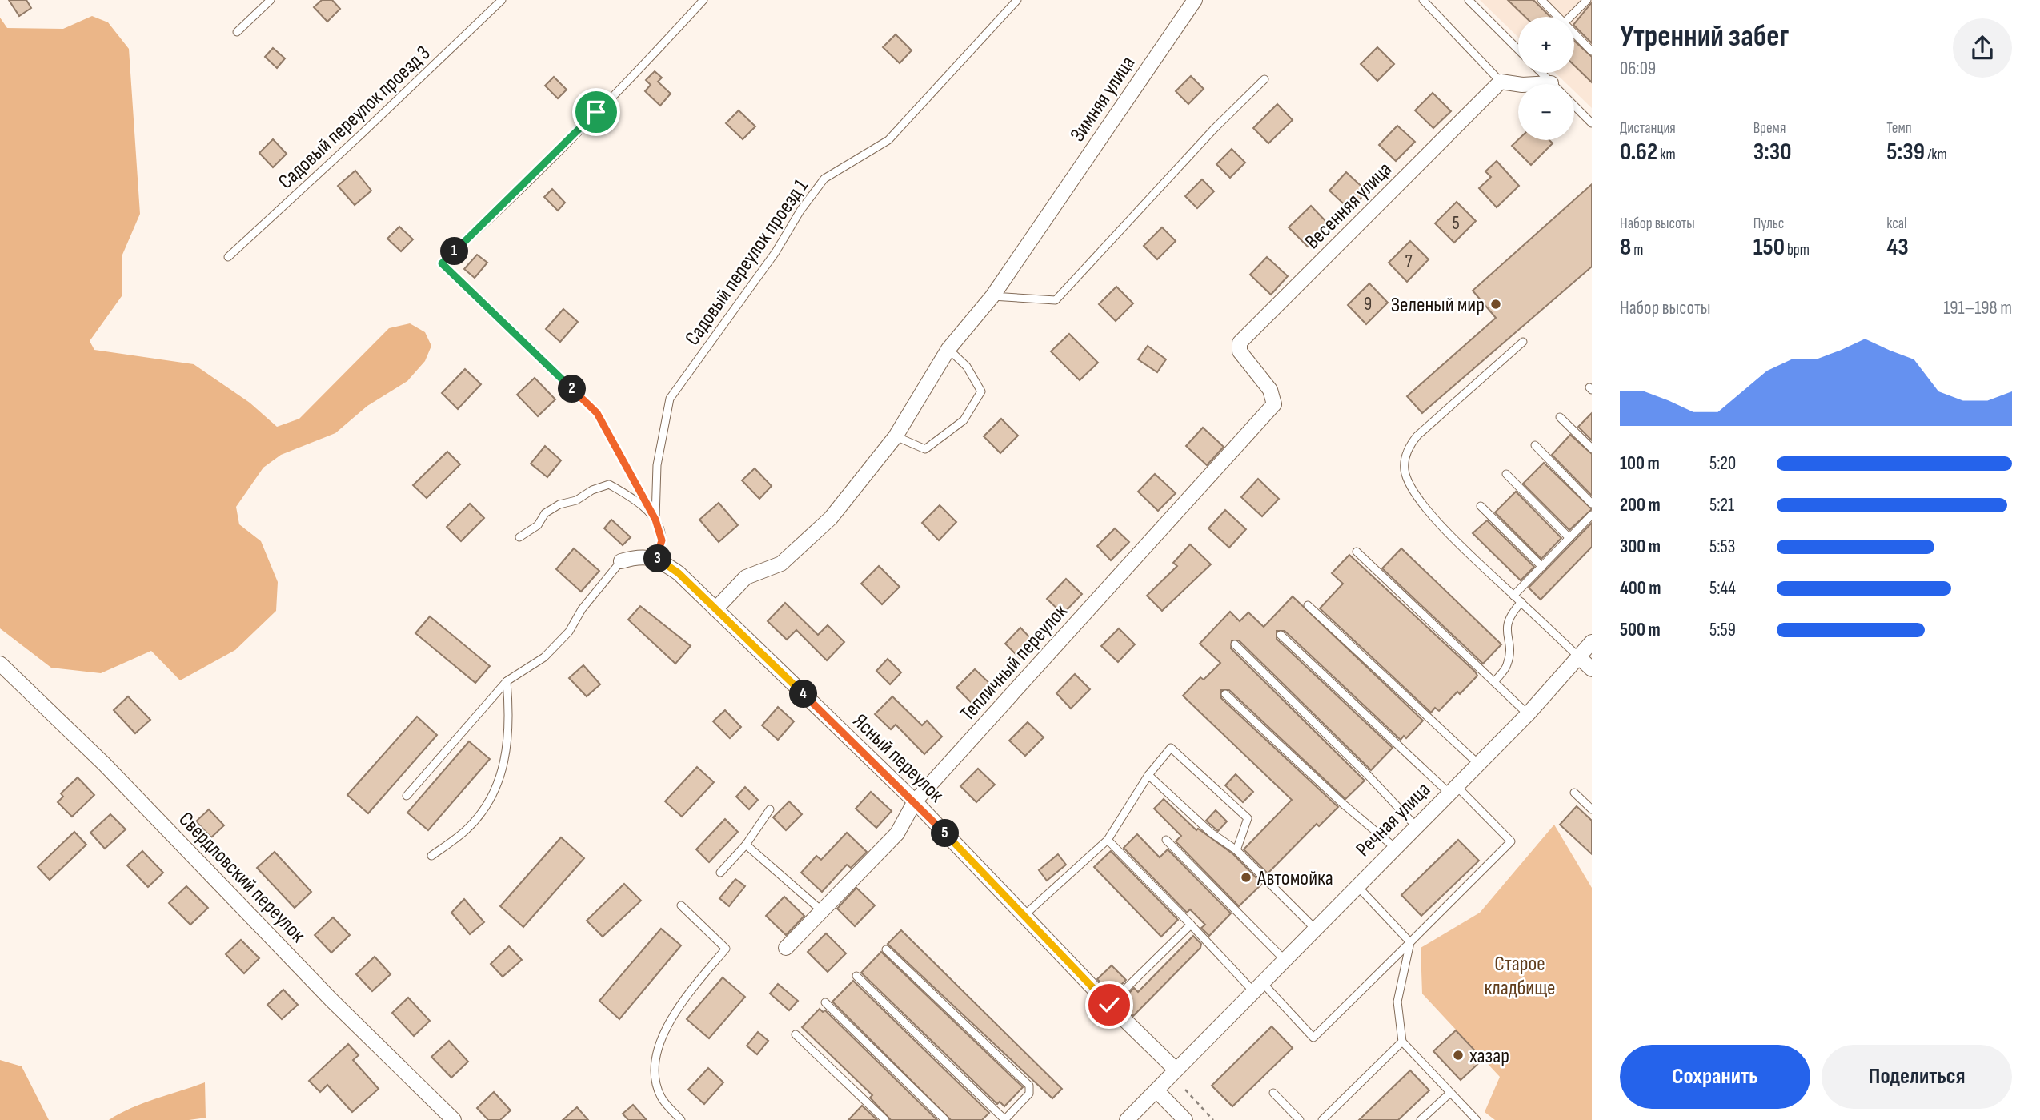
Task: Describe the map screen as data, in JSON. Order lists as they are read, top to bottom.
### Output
{
  "streets": {
    "street": [
      "Зимняя улица",
      "Весенняя улица",
      "Тепличный переулок",
      "Ясный переулок",
      "Речная улица",
      "Свердловский переулок"
    ],
    "lane": ["Садовый переулок проезд 3", "Садовый переулок проезд 1"]
  },
  "crossings": [
    ["Зимняя улица", "Ясный переулок"],
    ["Весенняя улица", "Тепличный переулок"],
    ["Тепличный переулок", "Ясный переулок"],
    ["Ясный переулок", "Речная улица"]
  ],
  "parks": ["Старое кладбище"],
  "places": ["Зеленый мир", "Автомойка", "хазар"],
  "house_numbers": ["5", "7", "9"],
  "page": {
    "heading": ["Утренний забег", "06:09"],
    "map_buttons": ["+", "−"],
    "stats": [
      ["Дистанция", "0.62 km"],
      ["Время", "3:30"],
      ["Темп", "5:39 /km"],
      ["Набор высоты", "8 m"],
      ["Пульс", "150 bpm"],
      ["kcal", "43"]
    ],
    "pins": [
      "1",
      "2",
      "3",
      "4",
      "5"
    ],
    "chart": ["Набор высоты", "191–198 m"],
    "list": [
      {
        "name": "100 m",
        "note": "5:20"
      },
      {
        "name": "200 m",
        "note": "5:21"
      },
      {
        "name": "300 m",
        "note": "5:53"
      },
      {
        "name": "400 m",
        "note": "5:44"
      },
      {
        "name": "500 m",
        "note": "5:59"
      }
    ],
    "buttons": ["Сохранить", "Поделиться"]
  }
}
